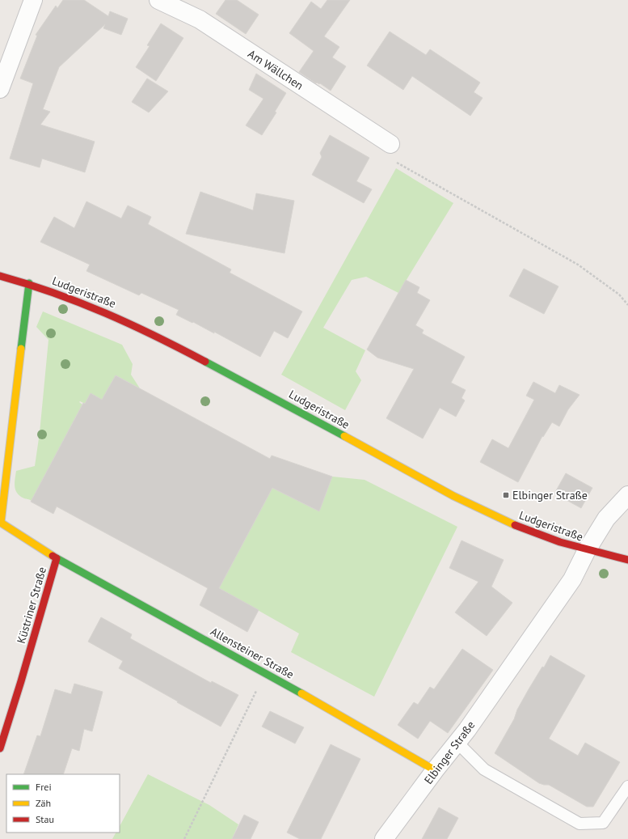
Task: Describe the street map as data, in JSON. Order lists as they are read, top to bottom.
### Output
{
  "streets": {
    "street": [
      "Am Wällchen",
      "Ludgeristraße",
      "Küstriner Straße",
      "Allensteiner Straße",
      "Elbinger Straße"
    ]
  },
  "crossings": [
    ["Ludgeristraße", "Küstriner Straße"],
    ["Ludgeristraße", "Elbinger Straße"],
    ["Küstriner Straße", "Allensteiner Straße"],
    ["Allensteiner Straße", "Elbinger Straße"]
  ],
  "places": {
    "transit": ["Elbinger Straße"]
  },
  "legend": ["Frei", "Zäh", "Stau"]
}
